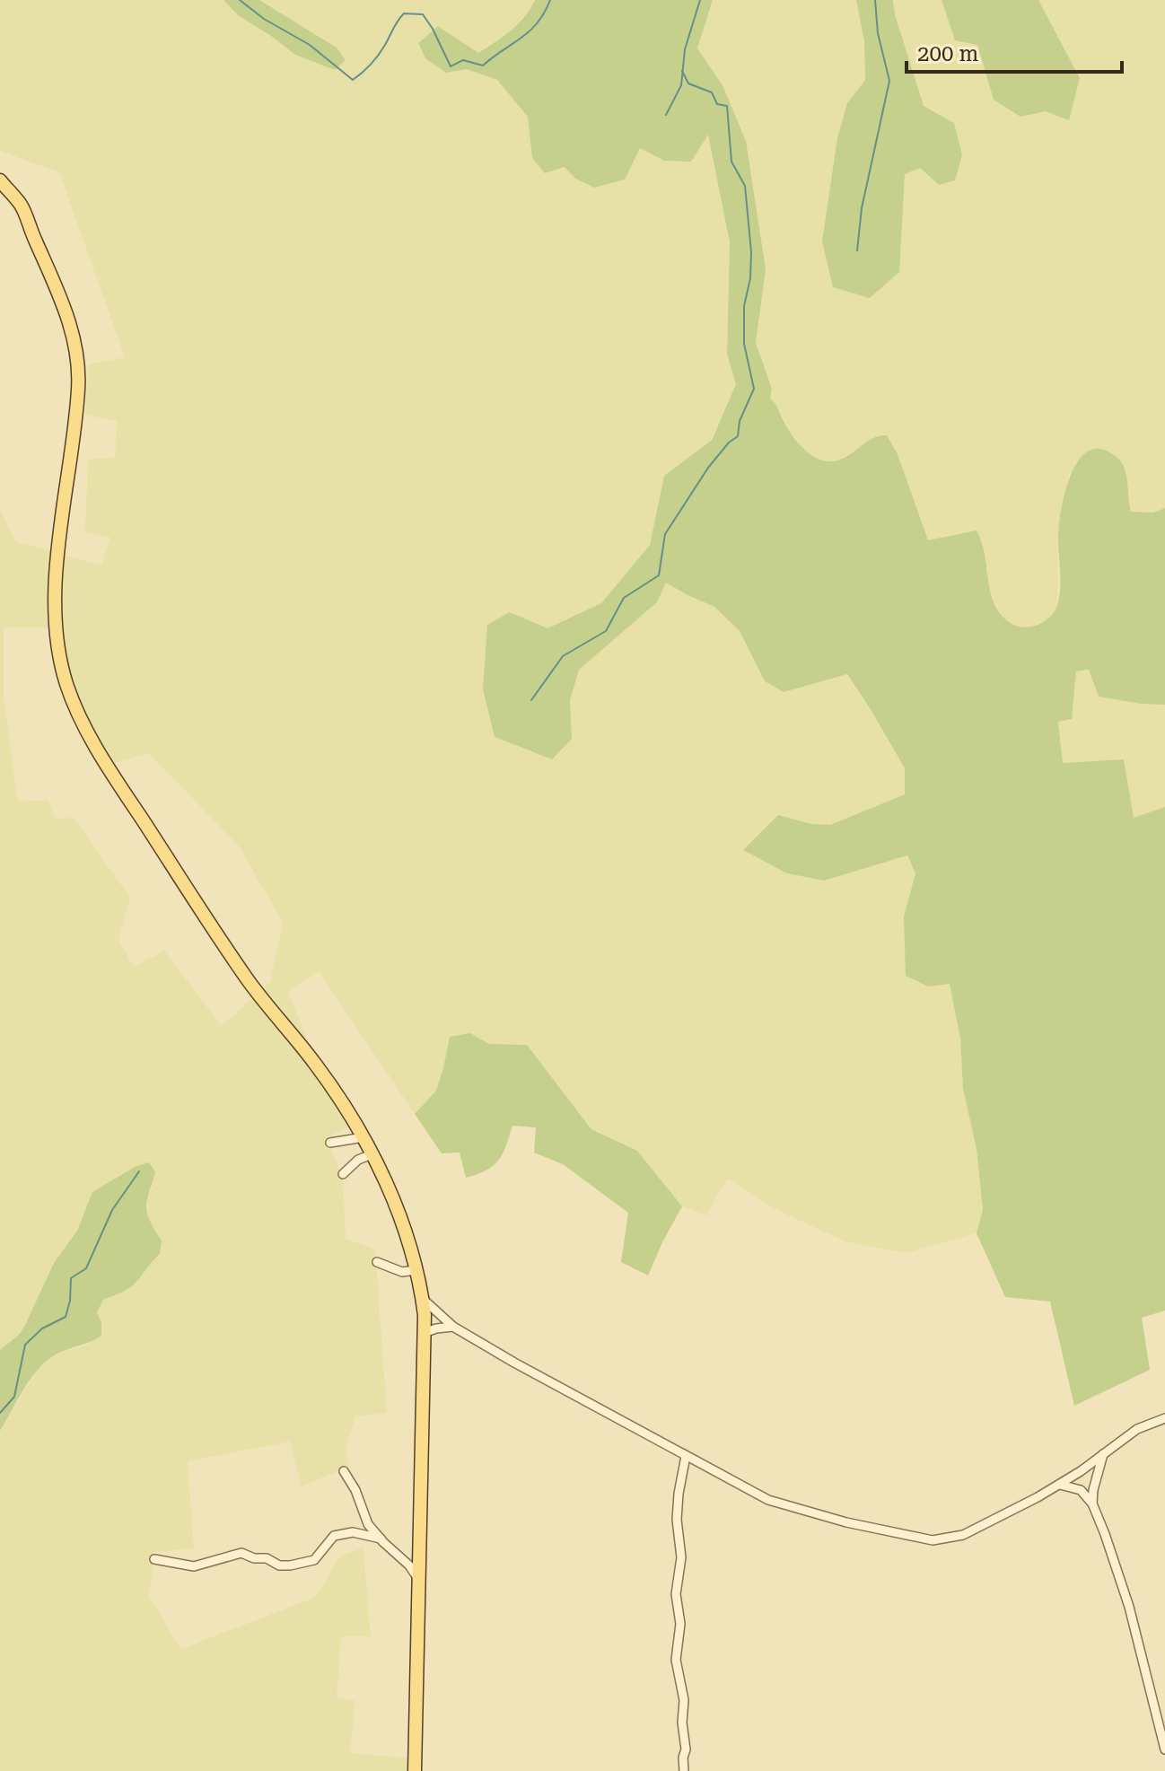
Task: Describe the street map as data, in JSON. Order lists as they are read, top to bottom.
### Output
{
  "scale_bar": "200 m"
}
